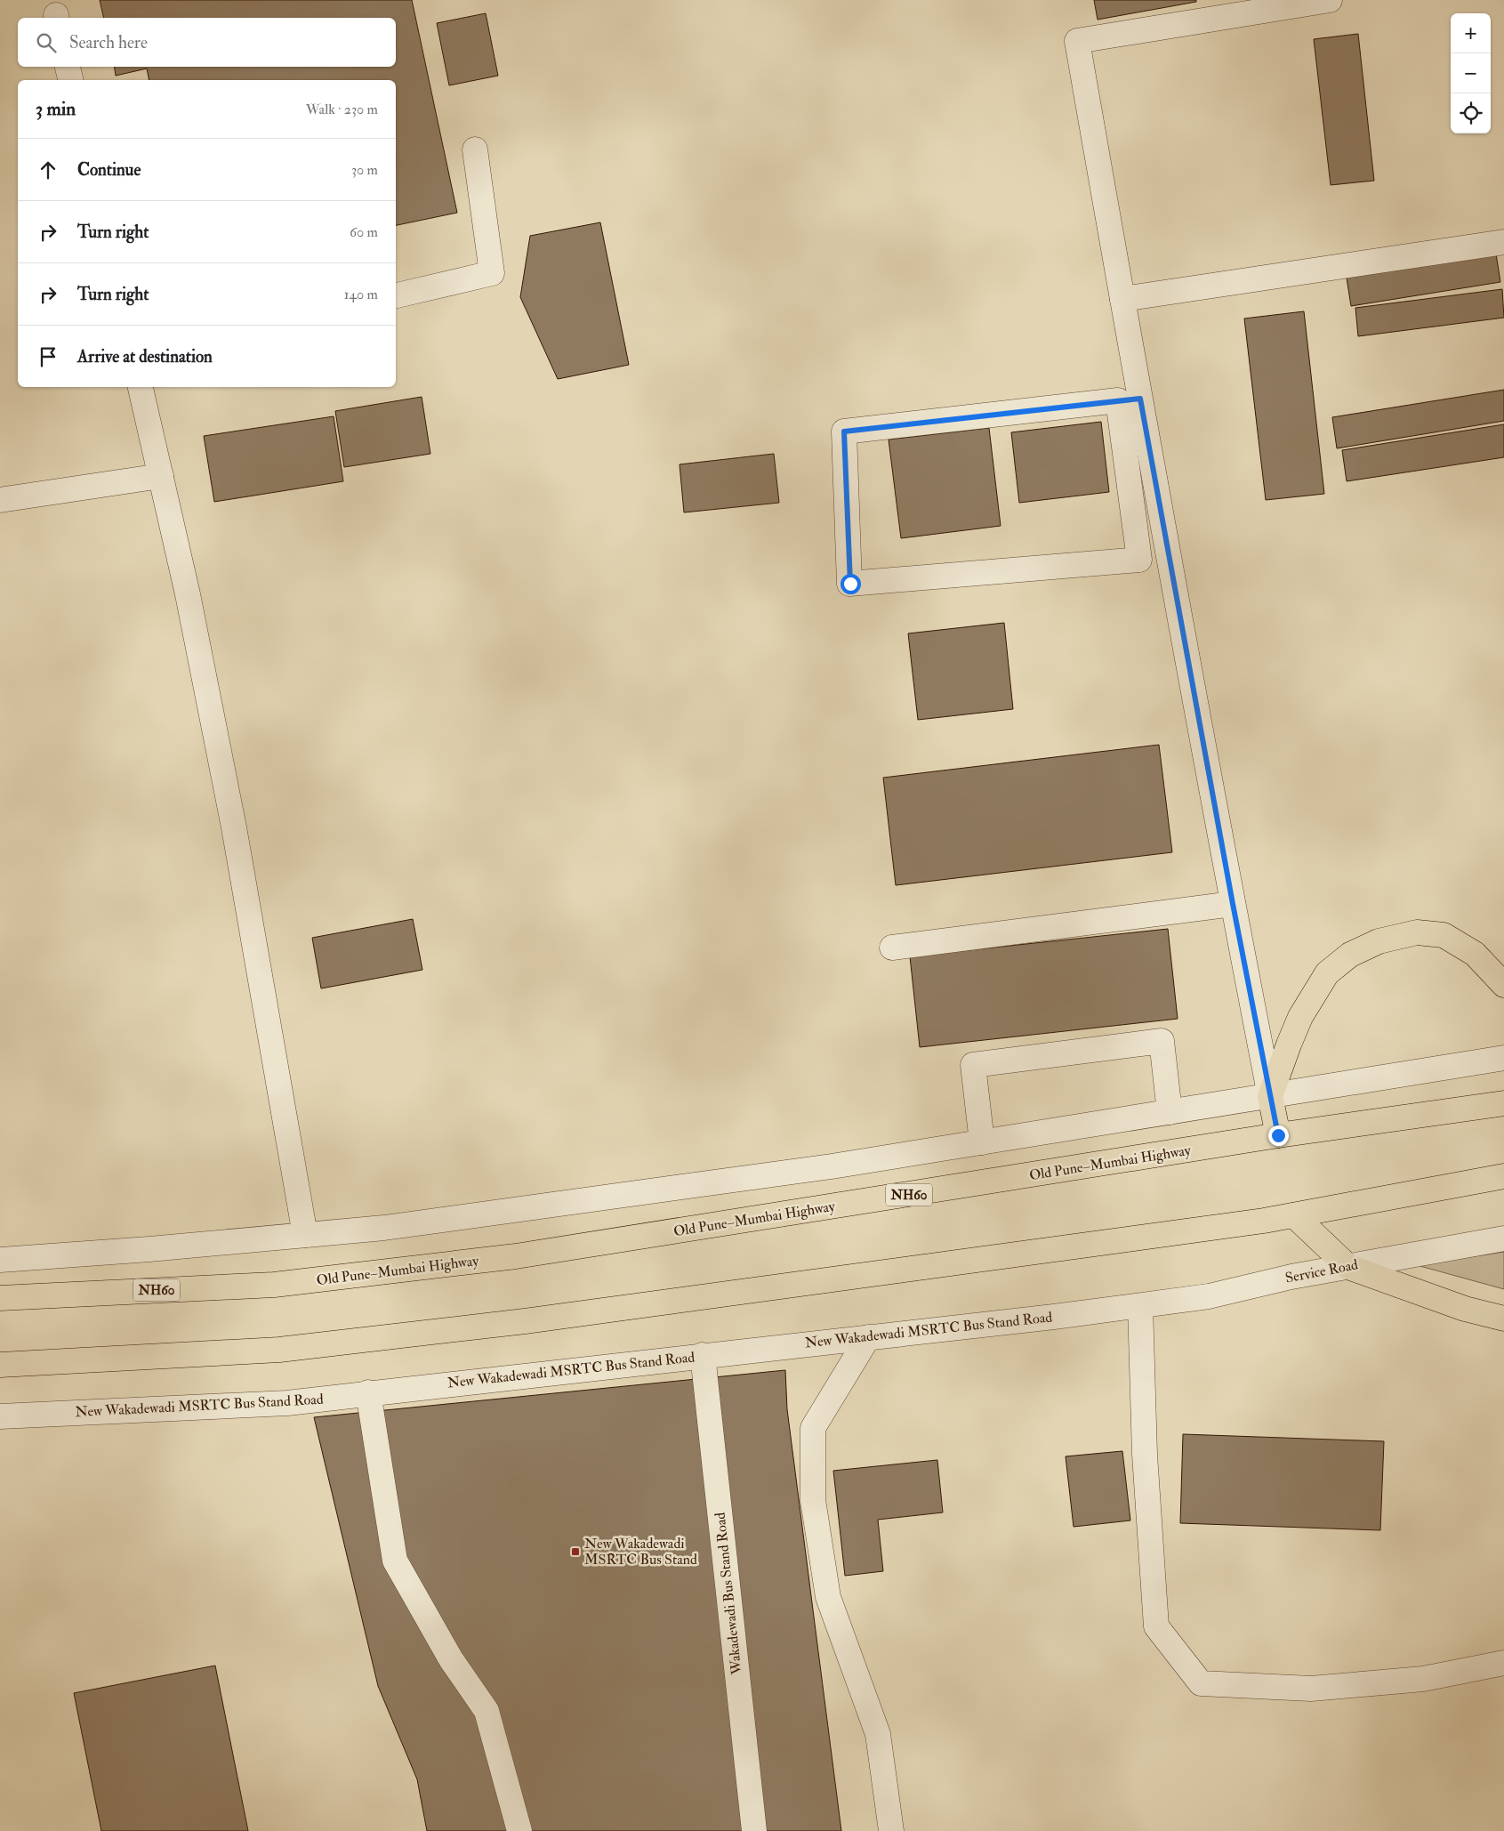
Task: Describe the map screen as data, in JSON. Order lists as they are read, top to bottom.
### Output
{
  "streets": {
    "main road": ["Old Pune–Mumbai Highway", "NH60"],
    "street": ["Service Road", "New Wakadewadi MSRTC Bus Stand Road", "Wakadewadi Bus Stand Road"]
  },
  "crossings": [
    ["Service Road", "New Wakadewadi MSRTC Bus Stand Road"],
    ["New Wakadewadi MSRTC Bus Stand Road", "Wakadewadi Bus Stand Road"]
  ],
  "places": {
    "transit": ["New Wakadewadi MSRTC Bus Stand"]
  },
  "page": {
    "map_buttons": ["+", "−"],
    "search": "Search here",
    "heading": ["3 min", "Walk · 230 m"],
    "list": [
      ["Continue", "30 m"],
      ["Turn right", "60 m"],
      ["Turn right", "140 m"],
      "Arrive at destination"
    ]
  }
}
